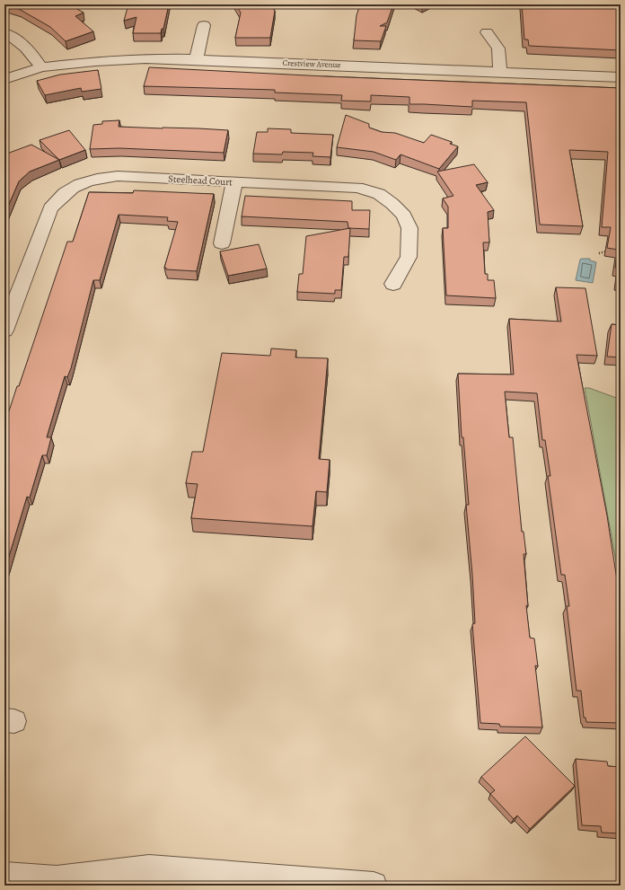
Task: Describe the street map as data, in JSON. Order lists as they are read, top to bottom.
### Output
{
  "streets": {
    "street": ["Crestview Avenue", "Steelhead Court"]
  }
}
